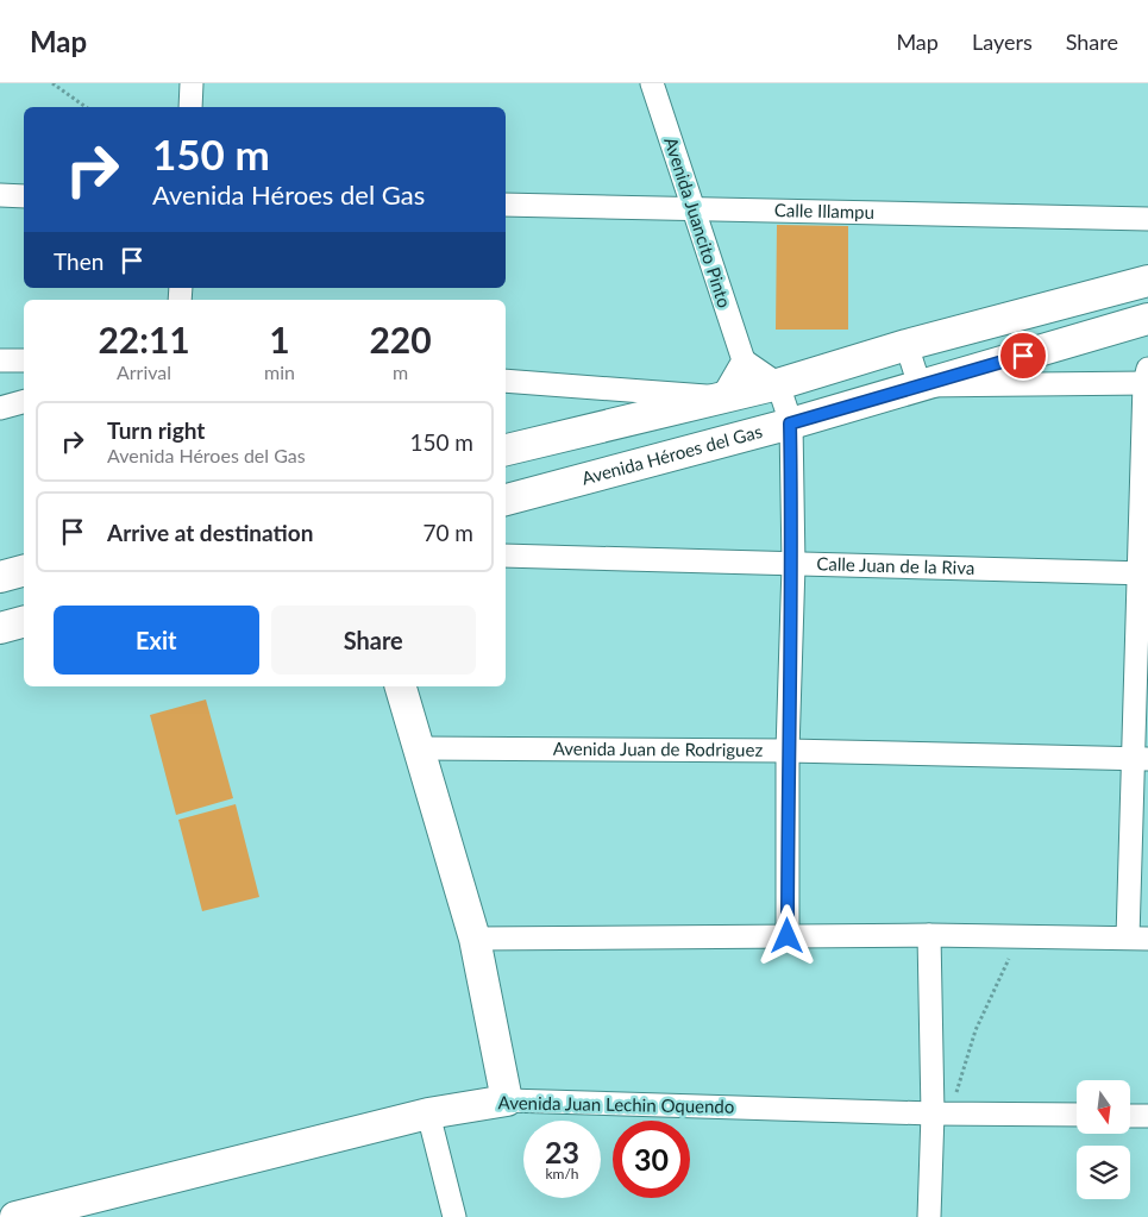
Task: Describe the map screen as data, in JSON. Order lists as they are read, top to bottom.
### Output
{
  "streets": {
    "street": [
      "Calle Illampu",
      "Avenida Juancito Pinto",
      "Avenida Héroes del Gas",
      "Calle Juan de la Riva",
      "Avenida Juan de Rodriguez",
      "Avenida Juan Lechin Oquendo"
    ]
  },
  "crossings": [
    ["Calle Illampu", "Avenida Juancito Pinto"]
  ],
  "north": "bottom",
  "page": {
    "header": "Map",
    "nav": ["Map", "Layers", "Share"],
    "turn": ["150 m", "Avenida Héroes del Gas"],
    "then": "Then",
    "eta": [
      "22:11",
      "Arrival",
      "1",
      "min",
      "220",
      "m"
    ],
    "list": [
      {
        "name": "Turn right",
        "note": "Avenida Héroes del Gas",
        "value": "150 m"
      },
      {
        "name": "Arrive at destination",
        "value": "70 m"
      }
    ],
    "buttons": ["Exit", "Share"],
    "speed": "23 km/h",
    "limit": "30"
  }
}
